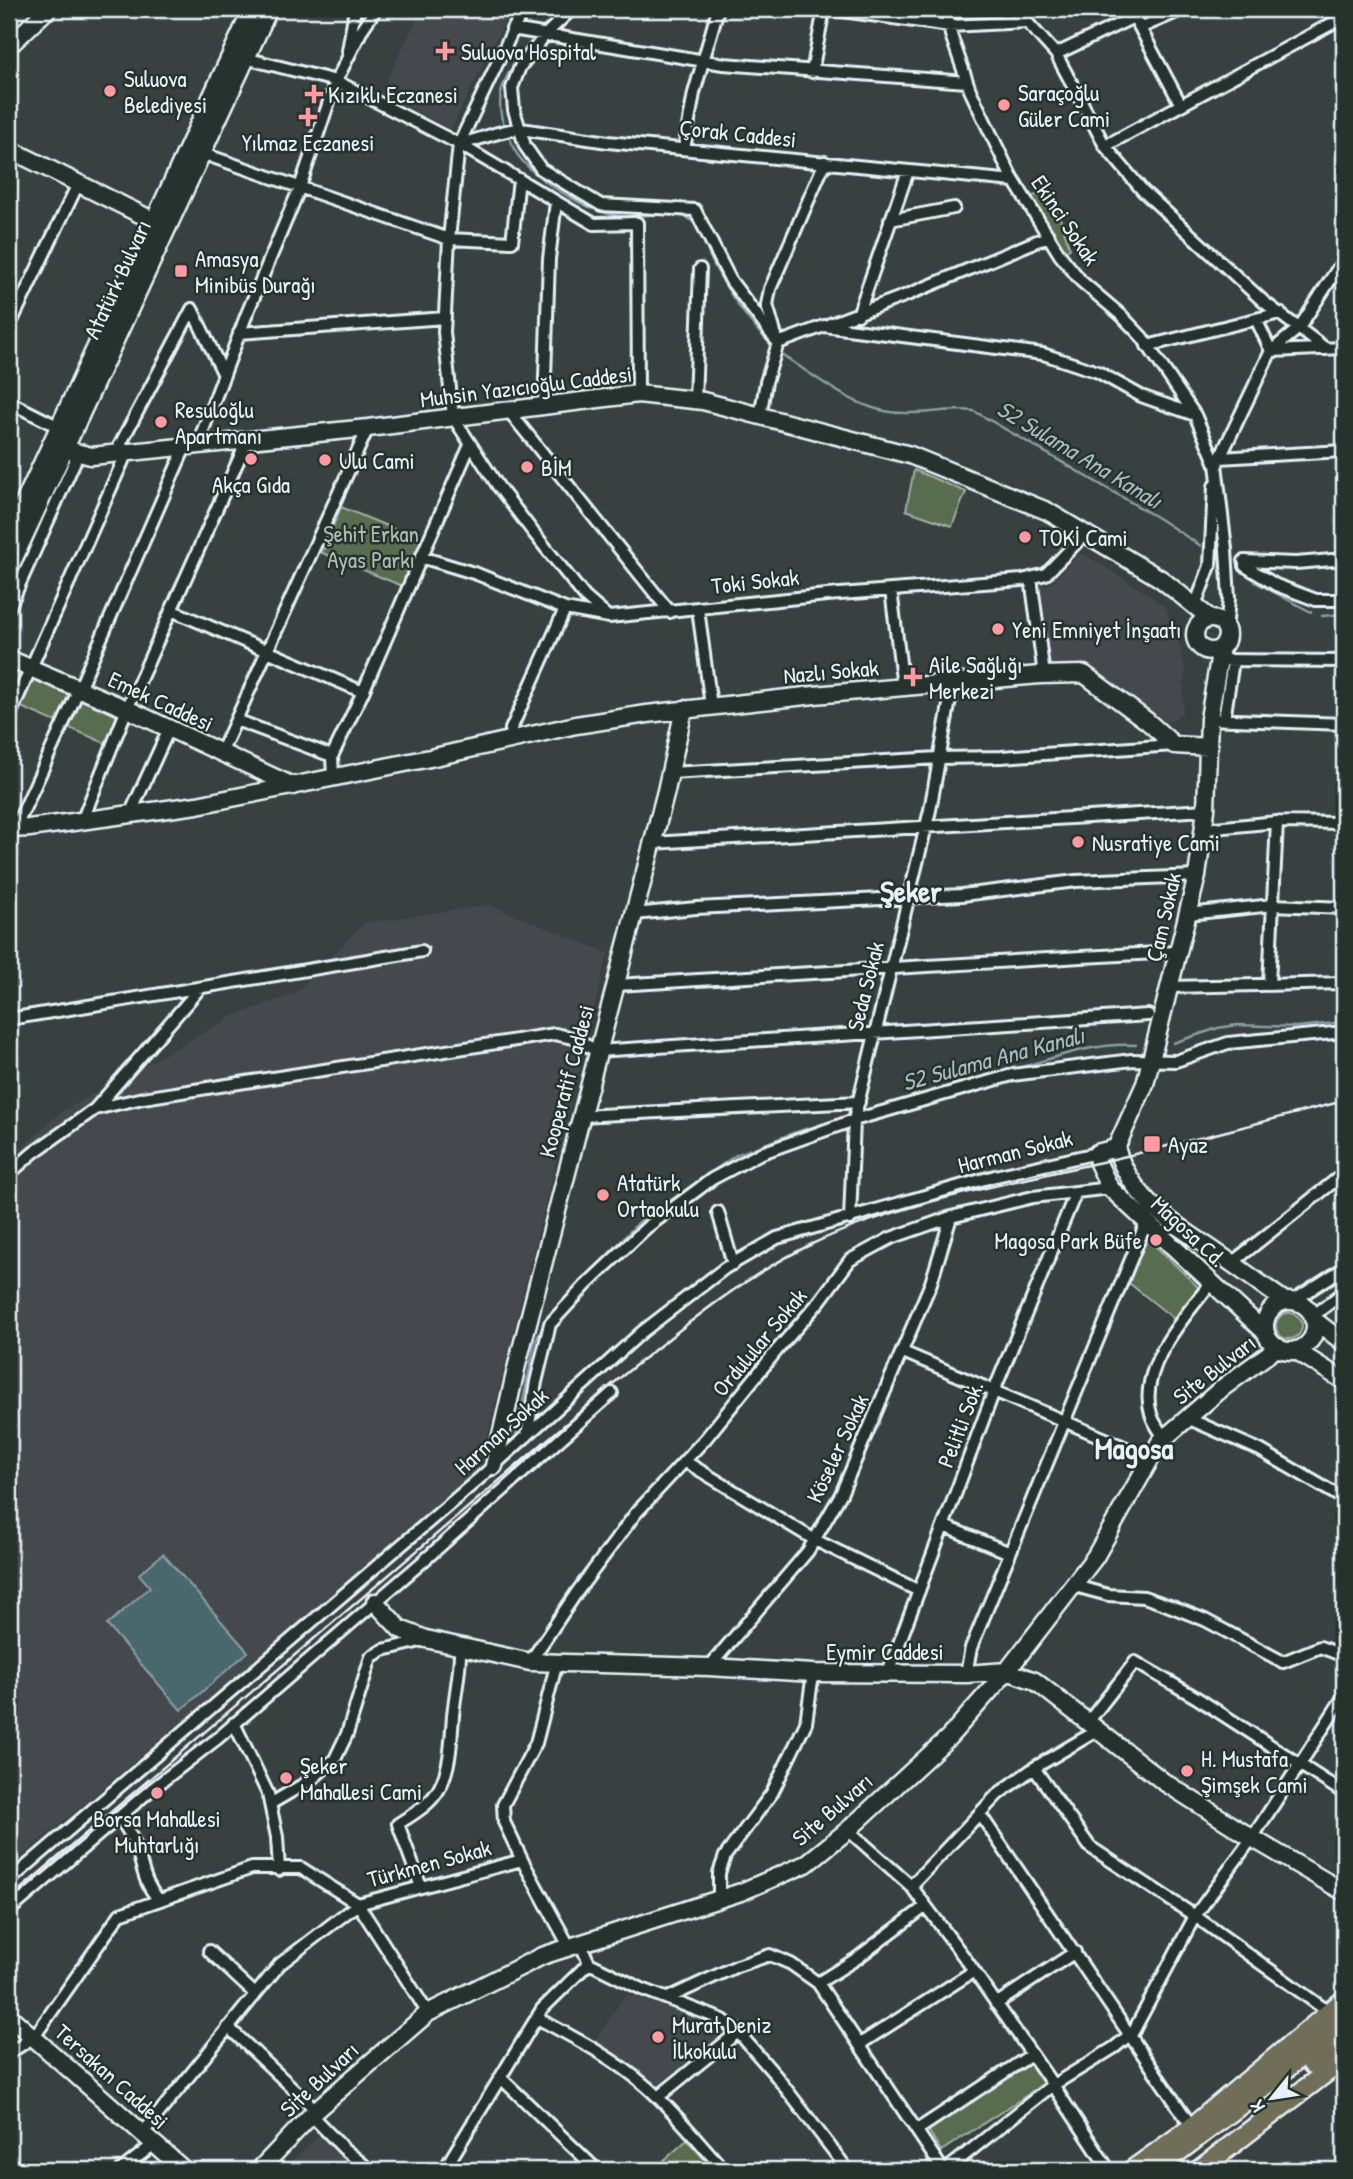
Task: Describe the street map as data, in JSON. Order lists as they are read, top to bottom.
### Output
{
  "streets": {
    "street": [
      "Çorak Caddesi",
      "Ekinci Sokak",
      "Atatürk Bulvarı",
      "Muhsin Yazıcıoğlu Caddesi",
      "Toki Sokak",
      "Nazlı Sokak",
      "Emek Caddesi",
      "Çam Sokak",
      "Seda Sokak",
      "Kooperatif Caddesi",
      "Harman Sokak",
      "Magosa Cd.",
      "Ordulular Sokak",
      "Site Bulvarı",
      "Pelitli Sok.",
      "Köseler Sokak",
      "Eymir Caddesi",
      "Türkmen Sokak",
      "Tersakan Caddesi"
    ]
  },
  "crossings": [
    ["Çorak Caddesi", "Ekinci Sokak"],
    ["Atatürk Bulvarı", "Muhsin Yazıcıoğlu Caddesi"],
    ["Muhsin Yazıcıoğlu Caddesi", "Toki Sokak"],
    ["Muhsin Yazıcıoğlu Caddesi", "Çam Sokak"],
    ["Nazlı Sokak", "Emek Caddesi"],
    ["Nazlı Sokak", "Seda Sokak"],
    ["Nazlı Sokak", "Kooperatif Caddesi"],
    ["Çam Sokak", "Magosa Cd."],
    ["Seda Sokak", "Harman Sokak"],
    ["Kooperatif Caddesi", "Harman Sokak"],
    ["Harman Sokak", "Magosa Cd."],
    ["Magosa Cd.", "Ordulular Sokak"],
    ["Magosa Cd.", "Site Bulvarı"],
    ["Ordulular Sokak", "Pelitli Sok."],
    ["Ordulular Sokak", "Köseler Sokak"],
    ["Ordulular Sokak", "Eymir Caddesi"],
    ["Site Bulvarı", "Eymir Caddesi"],
    ["Site Bulvarı", "Türkmen Sokak"],
    ["Pelitli Sok.", "Eymir Caddesi"],
    ["Köseler Sokak", "Eymir Caddesi"],
    ["Türkmen Sokak", "Tersakan Caddesi"]
  ],
  "districts": ["Şeker", "Magosa"],
  "water": ["S2 Sulama Ana Kanalı"],
  "parks": ["Şehit Erkan Ayas Parkı"],
  "places": {
    "health": [
      "Suluova Hospital",
      "Kızıklı Eczanesi",
      "Yılmaz Eczanesi",
      "Aile Sağlığı Merkezi"
    ],
    "other": [
      "Suluova Belediyesi",
      "Saraçoğlu Güler Cami",
      "Resuloğlu Apartmanı",
      "Akça Gıda",
      "Ulu Cami",
      "BİM",
      "TOKİ Cami",
      "Yeni Emniyet İnşaatı",
      "Nusratiye Cami",
      "Atatürk Ortaokulu",
      "Magosa Park Büfe",
      "H. Mustafa Şimşek Cami",
      "Şeker Mahallesi Cami",
      "Borsa Mahallesi Muhtarlığı",
      "Murat Deniz İlkokulu"
    ],
    "transit": ["Amasya Minibüs Durağı", "Ayaz"]
  },
  "north": "bottom left"
}
